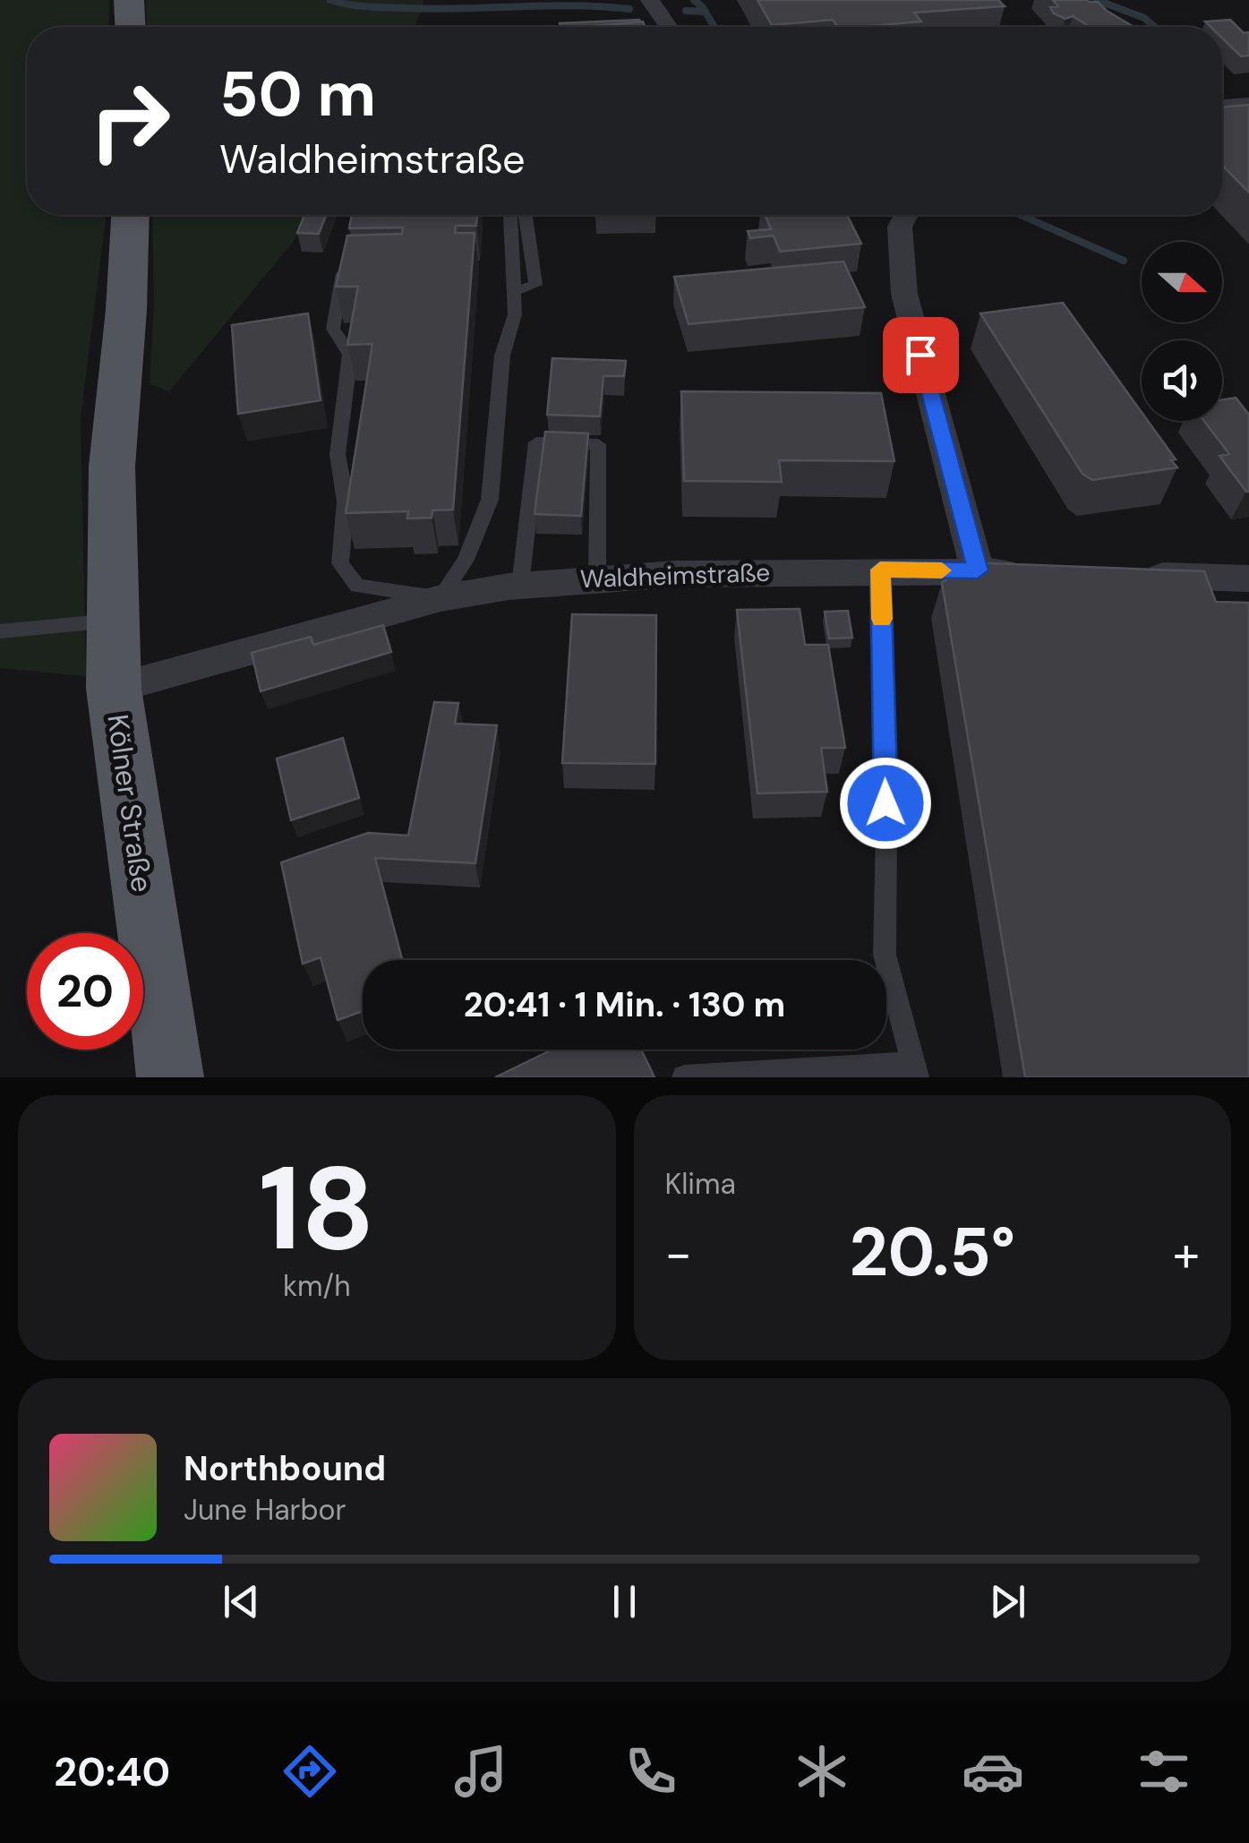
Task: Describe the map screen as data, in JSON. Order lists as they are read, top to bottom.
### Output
{
  "streets": {
    "main road": ["Kölner Straße"],
    "street": ["Waldheimstraße"]
  },
  "crossings": [
    ["Waldheimstraße", "Kölner Straße"]
  ],
  "north": "right",
  "page": {
    "turn": ["50 m", "Waldheimstraße"],
    "limit": "20",
    "trip": "20:41 · 1 Min. · 130 m",
    "tile": [
      ["18", "km/h"],
      "Klima"
    ],
    "heat": ["−", "20.5°", "+"],
    "song": ["Northbound", "June Harbor"],
    "tabs": "20:40"
  }
}
